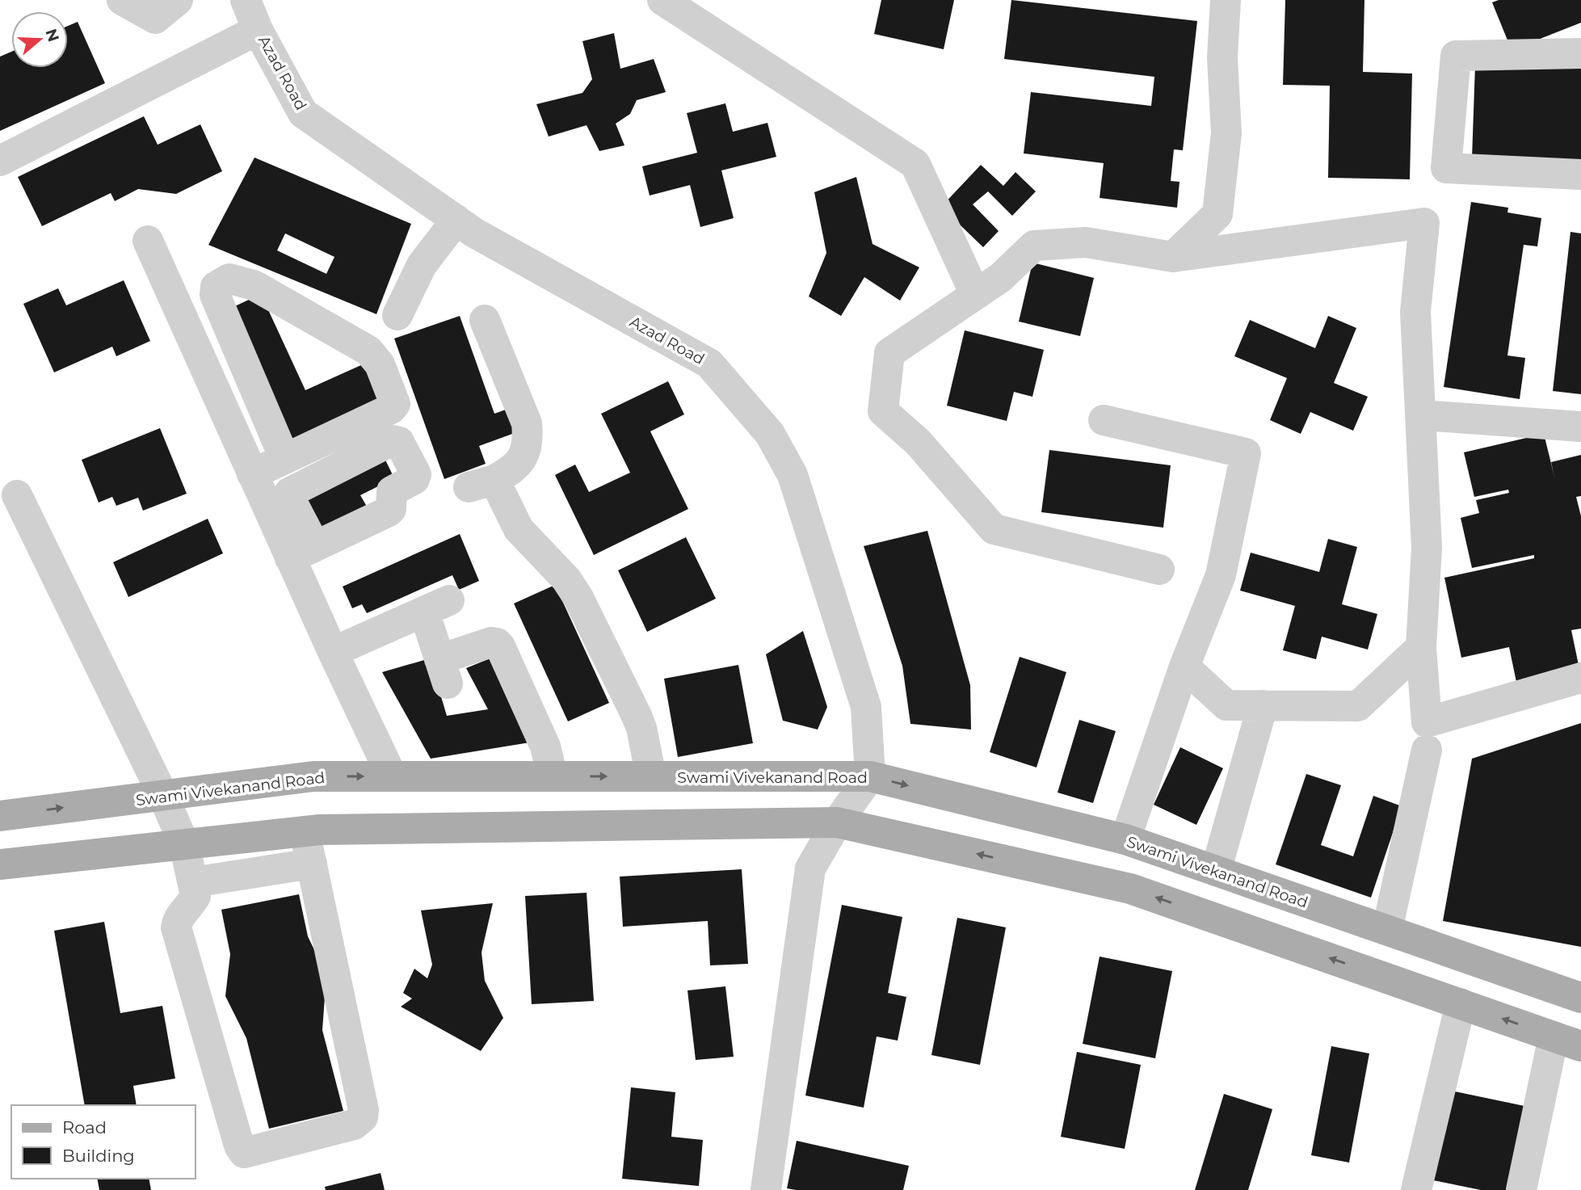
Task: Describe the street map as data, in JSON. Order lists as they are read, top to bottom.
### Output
{
  "streets": {
    "main road": ["Swami Vivekanand Road"],
    "street": ["Azad Road"]
  },
  "crossings": [
    ["Azad Road", "Swami Vivekanand Road"]
  ],
  "legend": ["Road", "Building"],
  "north": "right"
}
